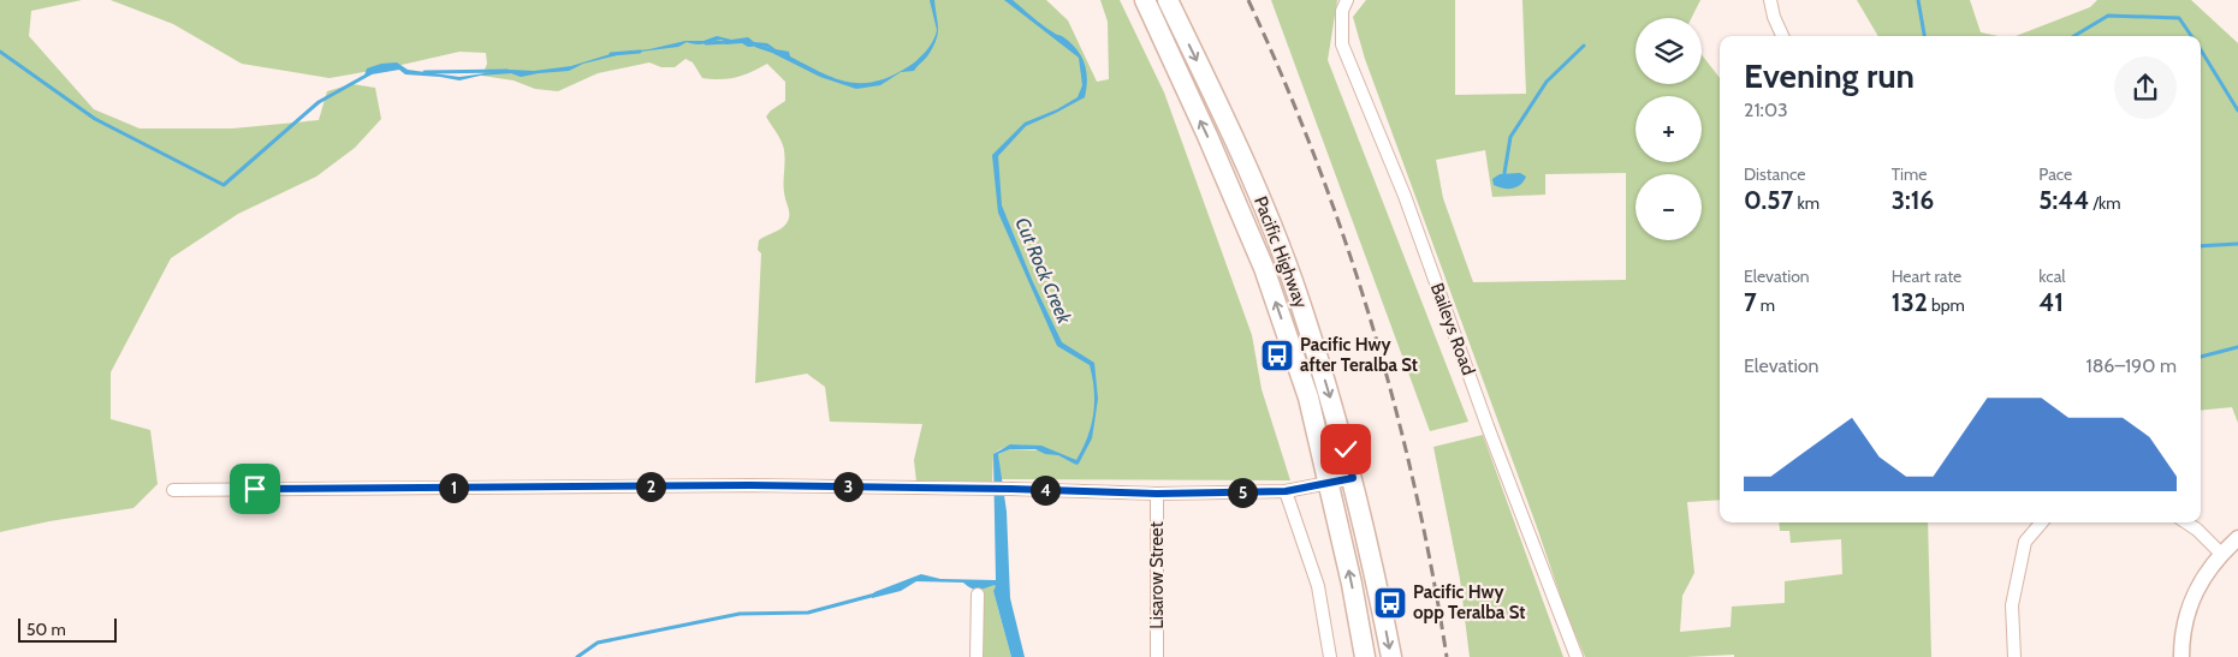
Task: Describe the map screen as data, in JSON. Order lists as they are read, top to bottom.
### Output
{
  "streets": {
    "main road": ["Pacific Highway"],
    "street": ["Baileys Road", "Lisarow Street"]
  },
  "water": ["Cut Rock Creek"],
  "places": {
    "bus stop": ["Pacific Hwy after Teralba St", "Pacific Hwy opp Teralba St"]
  },
  "scale_bar": "50 m",
  "page": {
    "map_buttons": ["+", "−"],
    "heading": ["Evening run", "21:03"],
    "stats": [
      ["Distance", "0.57 km"],
      ["Time", "3:16"],
      ["Pace", "5:44 /km"],
      ["Elevation", "7 m"],
      ["Heart rate", "132 bpm"],
      ["kcal", "41"]
    ],
    "chart": ["Elevation", "186–190 m"],
    "pins": [
      "2",
      "3",
      "1",
      "4",
      "5"
    ],
    "scale": "50 m"
  }
}
